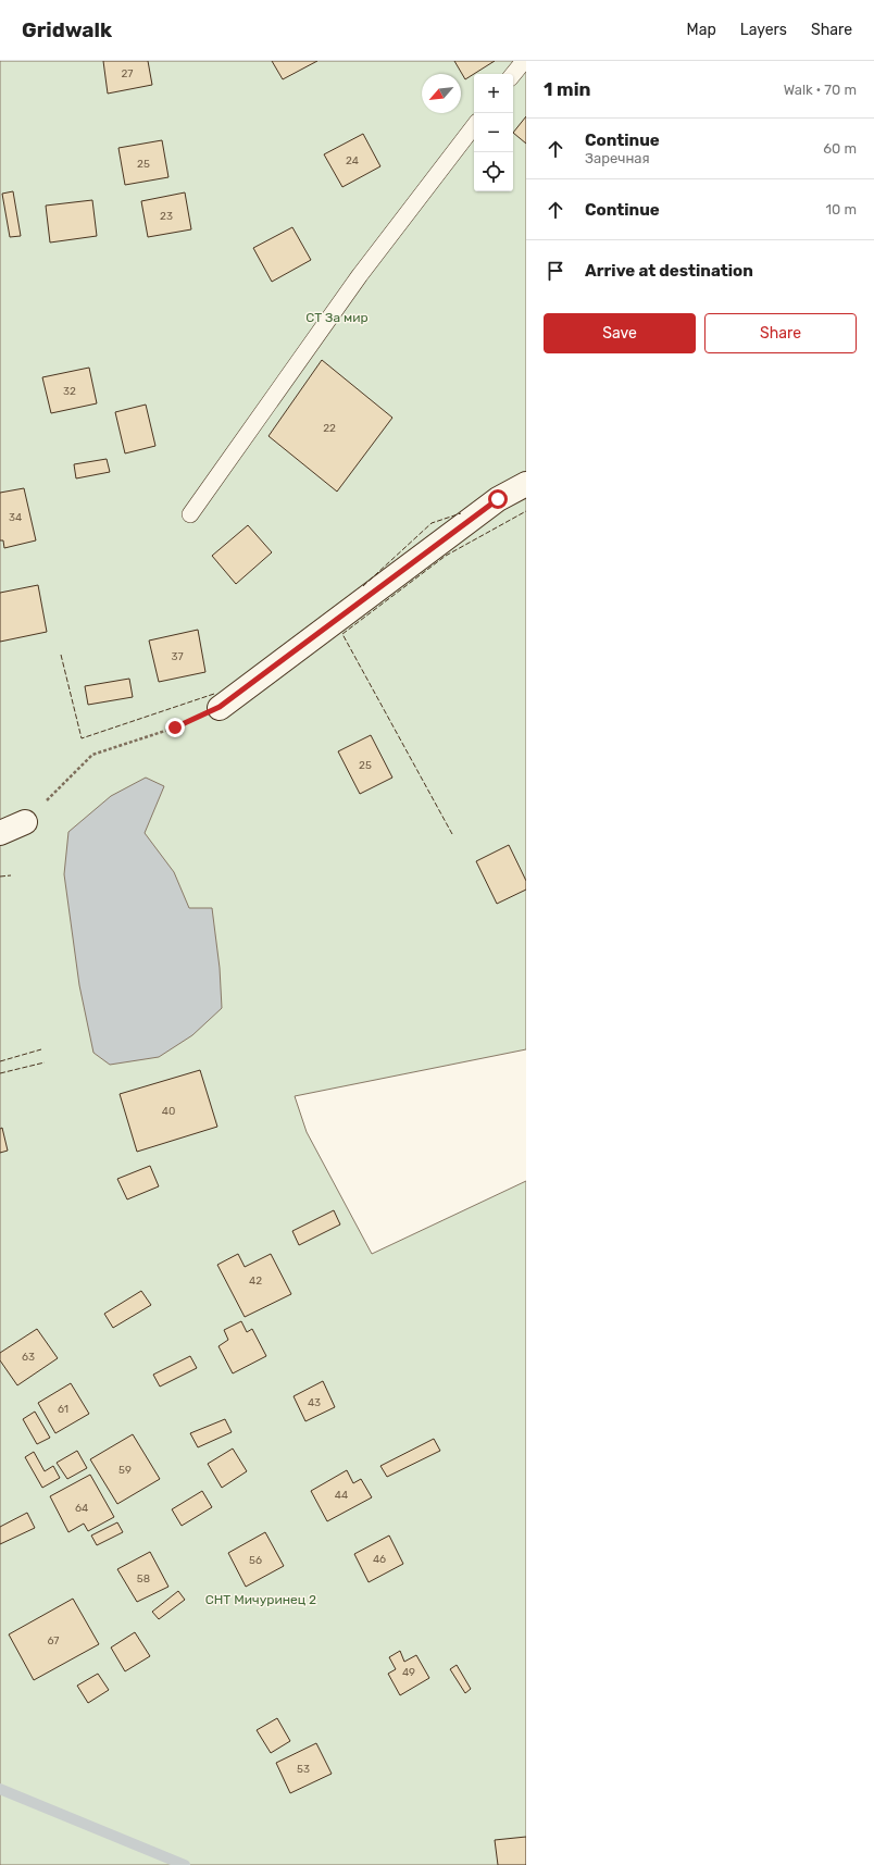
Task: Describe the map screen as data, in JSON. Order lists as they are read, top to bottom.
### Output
{
  "parks": ["СТ За мир", "СНТ Мичуринец 2"],
  "house_numbers": [
    "27",
    "24",
    "25",
    "23",
    "32",
    "22",
    "34",
    "37",
    "25",
    "40",
    "42",
    "63",
    "43",
    "61",
    "59",
    "44",
    "64",
    "46",
    "56",
    "58",
    "67",
    "49",
    "53"
  ],
  "north": "bottom left",
  "page": {
    "header": "Gridwalk",
    "nav": ["Map", "Layers", "Share"],
    "heading": ["1 min", "Walk · 70 m"],
    "map_buttons": ["+", "−"],
    "list": [
      ["Continue", "Заречная", "60 m"],
      ["Continue", "10 m"],
      "Arrive at destination"
    ],
    "buttons": ["Save", "Share"]
  }
}
